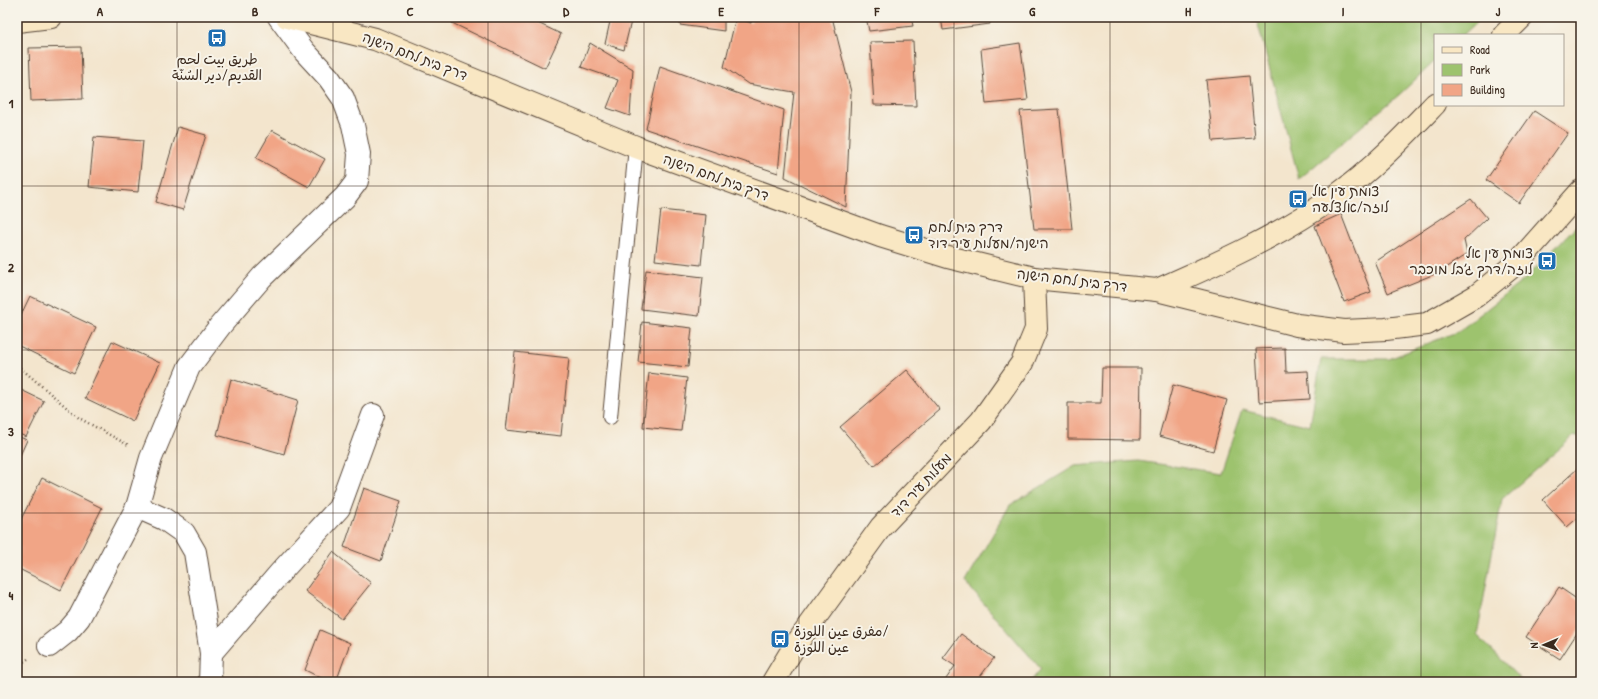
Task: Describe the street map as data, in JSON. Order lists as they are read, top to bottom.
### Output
{
  "streets": {
    "street": ["דרך בית לחם הישנה", "מעלות עיר דוד"]
  },
  "crossings": [
    ["דרך בית לחם הישנה", "מעלות עיר דוד"]
  ],
  "places": {
    "bus stop": [
      "طريق بيت لحم القديم/دير السُنّة",
      "צומת עין אל לוזה/אלצלעה",
      "דרך בית לחם הישנה/מעלות עיר דוד",
      "צומת עין אל לוזה/דרך ג׳בל מוכבר",
      "مفرق عين اللوزة/ عين اللوزة"
    ]
  },
  "legend": ["Road", "Park", "Building"],
  "north": "left",
  "grid": {
    "columns": [
      "A",
      "B",
      "C",
      "D",
      "E",
      "F",
      "G",
      "H",
      "I",
      "J"
    ],
    "rows": [
      "1",
      "2",
      "3",
      "4"
    ]
  }
}
